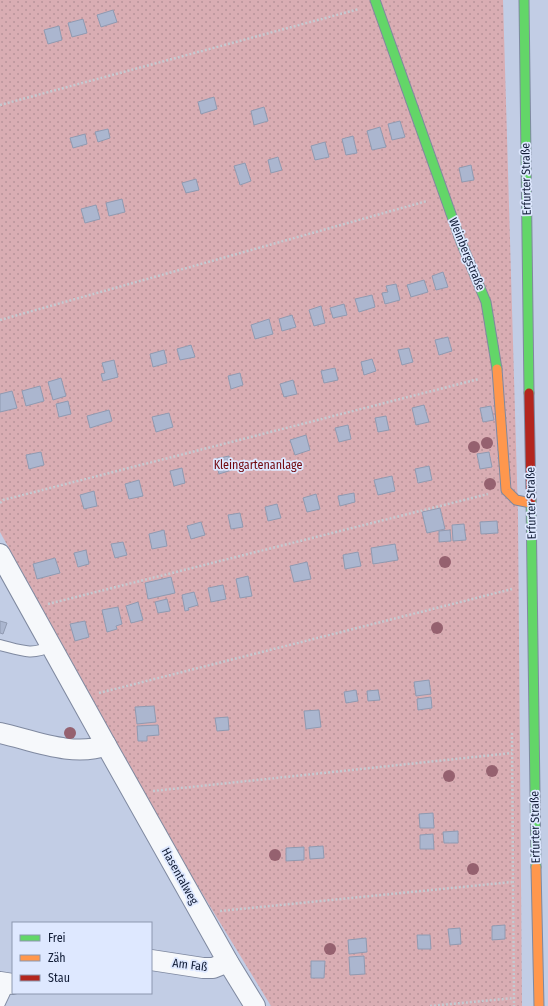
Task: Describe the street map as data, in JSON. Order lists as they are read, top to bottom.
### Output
{
  "streets": {
    "main road": ["Erfurter Straße", "Weinbergstraße"],
    "street": ["Hasentalweg", "Am Faß"]
  },
  "crossings": [
    ["Hasentalweg", "Am Faß"]
  ],
  "parks": ["Kleingartenanlage"],
  "legend": ["Frei", "Zäh", "Stau"]
}
